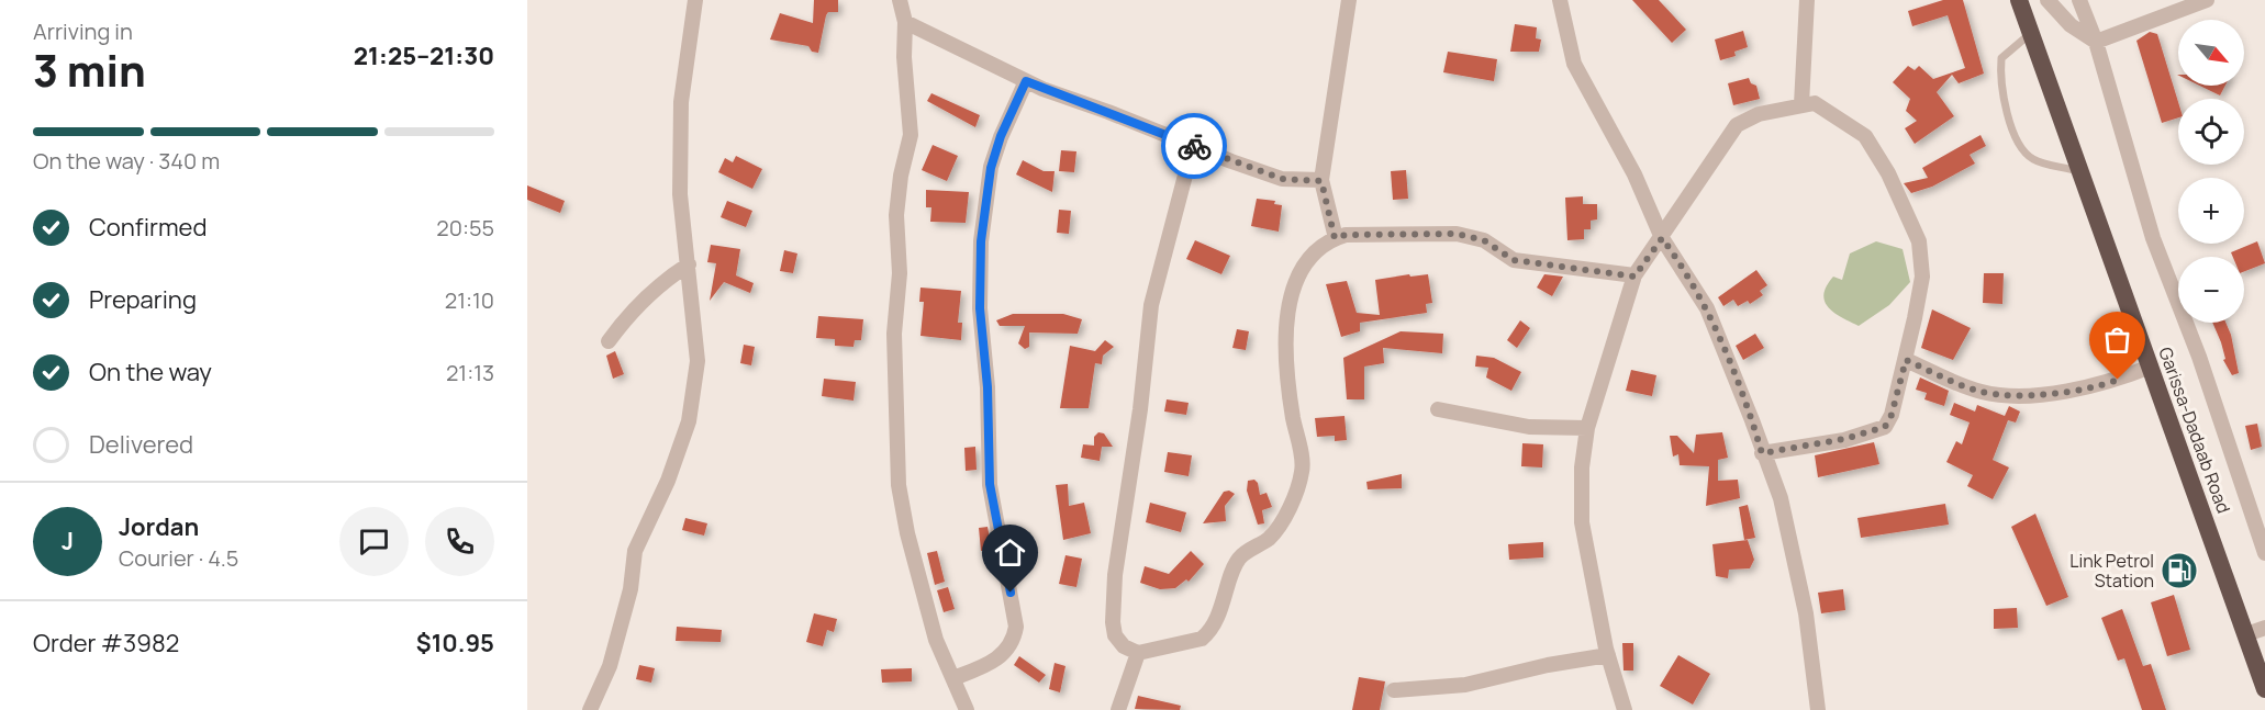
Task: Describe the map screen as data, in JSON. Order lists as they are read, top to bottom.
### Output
{
  "streets": {
    "highway": ["Garissa-Dadaab Road"]
  },
  "places": {
    "fuel station": ["Link Petrol Station"]
  },
  "north": "bottom right",
  "page": {
    "heading": ["3 min", "Arriving in", "21:25–21:30"],
    "panel": [
      "Jordan",
      "Courier · 4.5",
      "Order #3982",
      "$10.95"
    ],
    "map_buttons": ["+", "−"],
    "bar": "On the way · 340 m",
    "list": [
      ["Confirmed", "20:55"],
      ["Preparing", "21:10"],
      ["On the way", "21:13"],
      "Delivered"
    ],
    "round": "J"
  }
}
